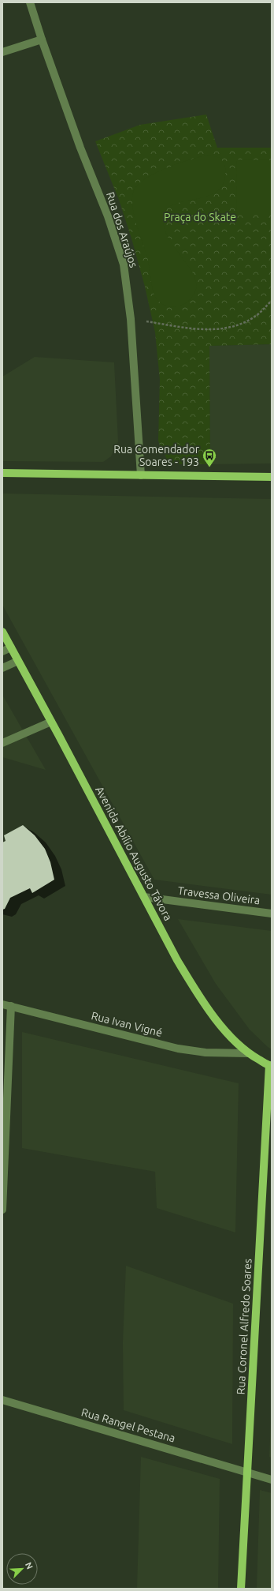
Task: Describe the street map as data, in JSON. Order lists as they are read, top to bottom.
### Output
{
  "streets": {
    "main road": ["Avenida Abílio Augusto Távora", "Rua Coronel Alfredo Soares"],
    "street": [
      "Rua dos Araújos",
      "Travessa Oliveira",
      "Rua Ivan Vigné",
      "Rua Rangel Pestana"
    ]
  },
  "crossings": [
    ["Avenida Abílio Augusto Távora", "Travessa Oliveira"],
    ["Avenida Abílio Augusto Távora", "Rua Ivan Vigné"],
    ["Avenida Abílio Augusto Távora", "Rua Coronel Alfredo Soares"],
    ["Rua Coronel Alfredo Soares", "Rua Rangel Pestana"]
  ],
  "parks": ["Praça do Skate"],
  "places": {
    "bus stop": ["Rua Comendador Soares - 193"]
  },
  "north": "top right"
}
